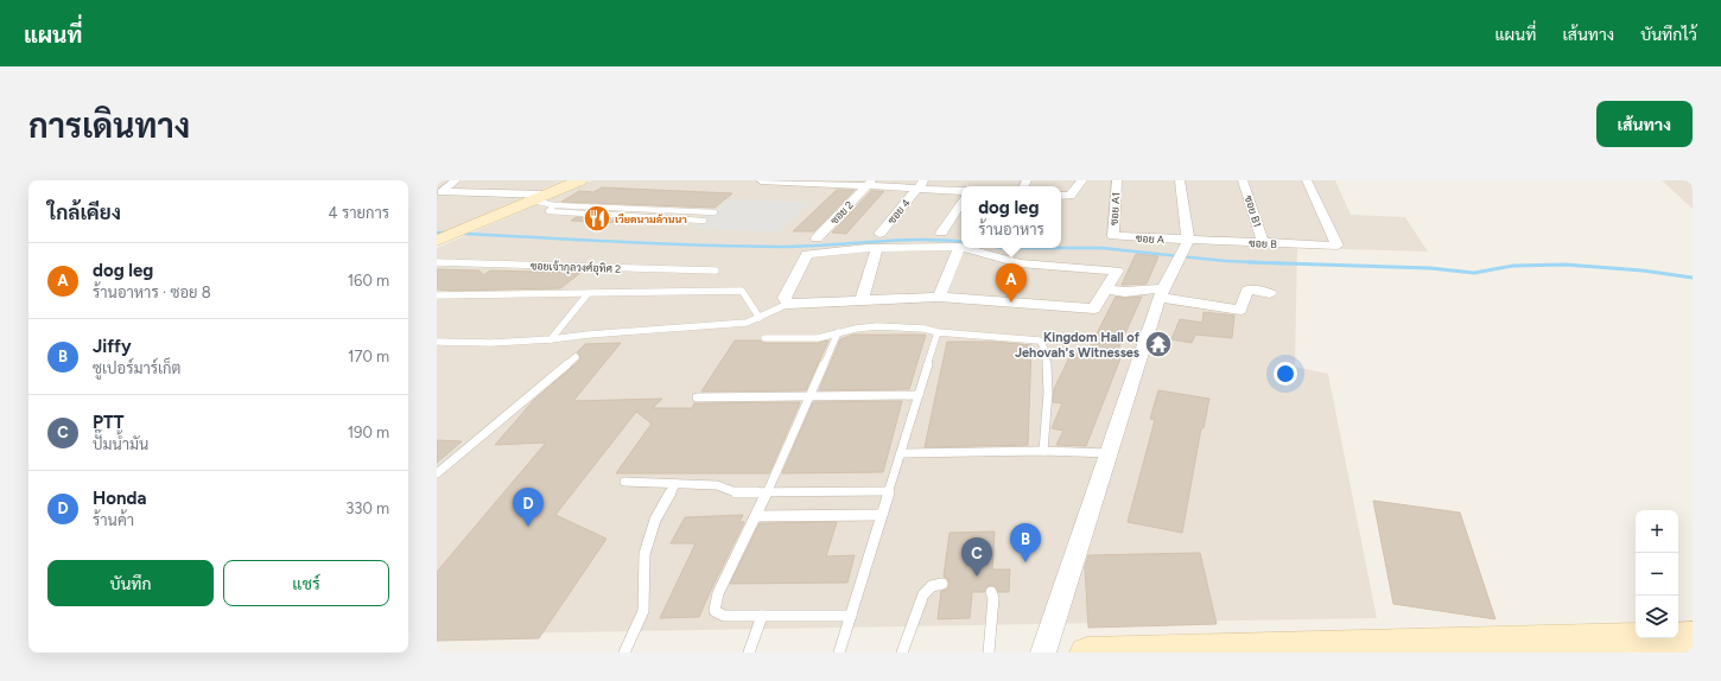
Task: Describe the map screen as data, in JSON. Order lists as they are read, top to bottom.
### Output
{
  "streets": {
    "street": [
      "ซอย A1",
      "ซอย 4",
      "ซอย B1",
      "ซอย 2",
      "ซอย A",
      "ซอย B"
    ],
    "lane": ["ซอยเจ้ากุลวงศ์อุทิศ 2"]
  },
  "crossings": [
    ["ซอย A1", "ซอย A"],
    ["ซอย B1", "ซอย B"],
    ["ซอย A", "ซอย B"]
  ],
  "places": {
    "restaurant": ["เวียดนามล้านนา"],
    "temple": ["Kingdom Hall of Jehovah's Witnesses"]
  },
  "page": {
    "header": "แผนที่",
    "nav": ["แผนที่", "เส้นทาง", "บันทึกไว้"],
    "buttons": [
      "เส้นทาง",
      ["บันทึก", "แชร์"]
    ],
    "title": "การเดินทาง",
    "heading": ["ใกล้เคียง", "4 รายการ"],
    "popup": ["dog leg", "ร้านอาหาร"],
    "list": [
      {
        "mark": "A",
        "name": "dog leg",
        "note": "ร้านอาหาร · ซอย 8",
        "value": "160 m"
      },
      {
        "mark": "B",
        "name": "Jiffy",
        "note": "ซูเปอร์มาร์เก็ต",
        "value": "170 m"
      },
      {
        "mark": "C",
        "name": "PTT",
        "note": "ปั๊มน้ำมัน",
        "value": "190 m"
      },
      {
        "mark": "D",
        "name": "Honda",
        "note": "ร้านค้า",
        "value": "330 m"
      }
    ],
    "pins": [
      "A",
      "D",
      "B",
      "C"
    ],
    "map_buttons": ["+", "−"]
  }
}
